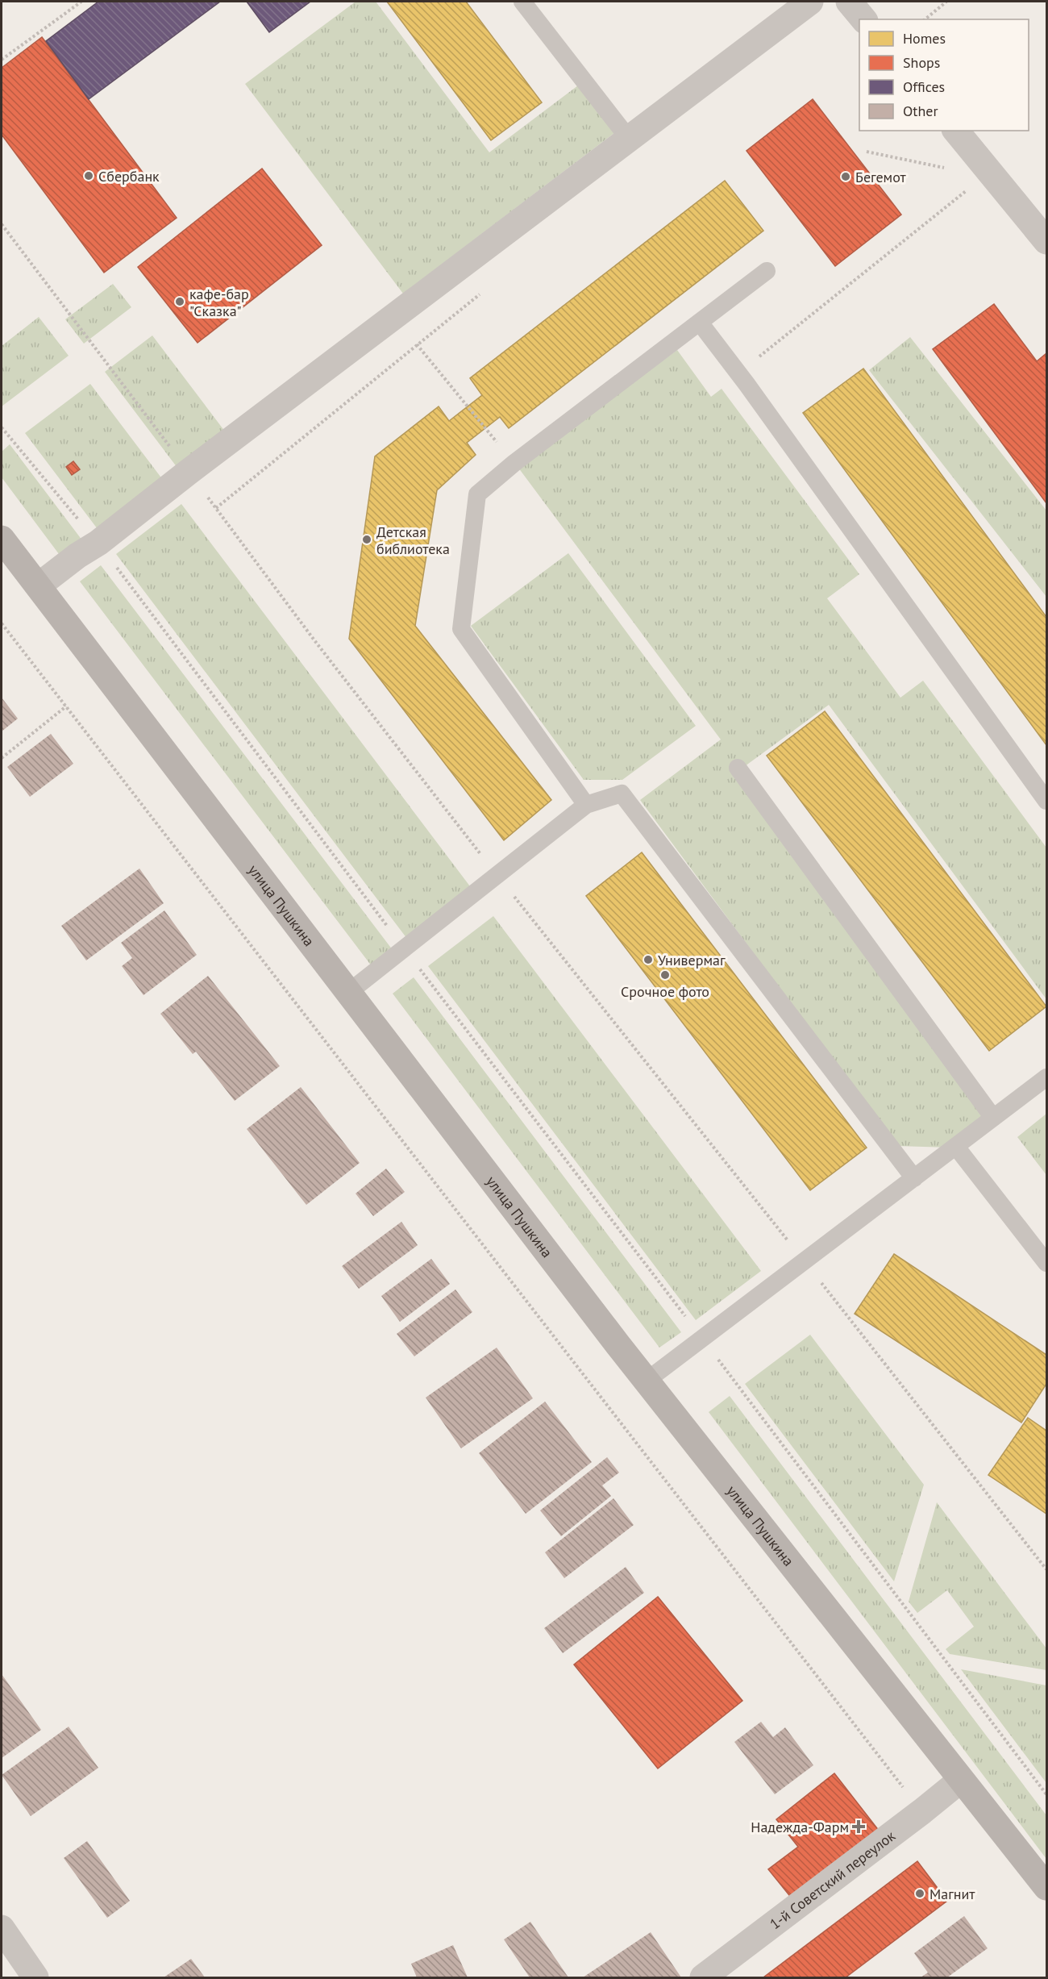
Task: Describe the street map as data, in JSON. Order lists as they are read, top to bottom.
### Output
{
  "streets": {
    "main road": ["улица Пушкина"],
    "street": ["1-й Советский переулок"]
  },
  "crossings": [
    ["улица Пушкина", "1-й Советский переулок"]
  ],
  "places": {
    "other": [
      "Сбербанк",
      "Бегемот",
      "кафе-бар \"Сказка\"",
      "Детская библиотека",
      "Универмаг",
      "Срочное фото",
      "Магнит"
    ],
    "health": ["Надежда-Фарм"]
  },
  "legend": [
    "Homes",
    "Shops",
    "Offices",
    "Other"
  ]
}
